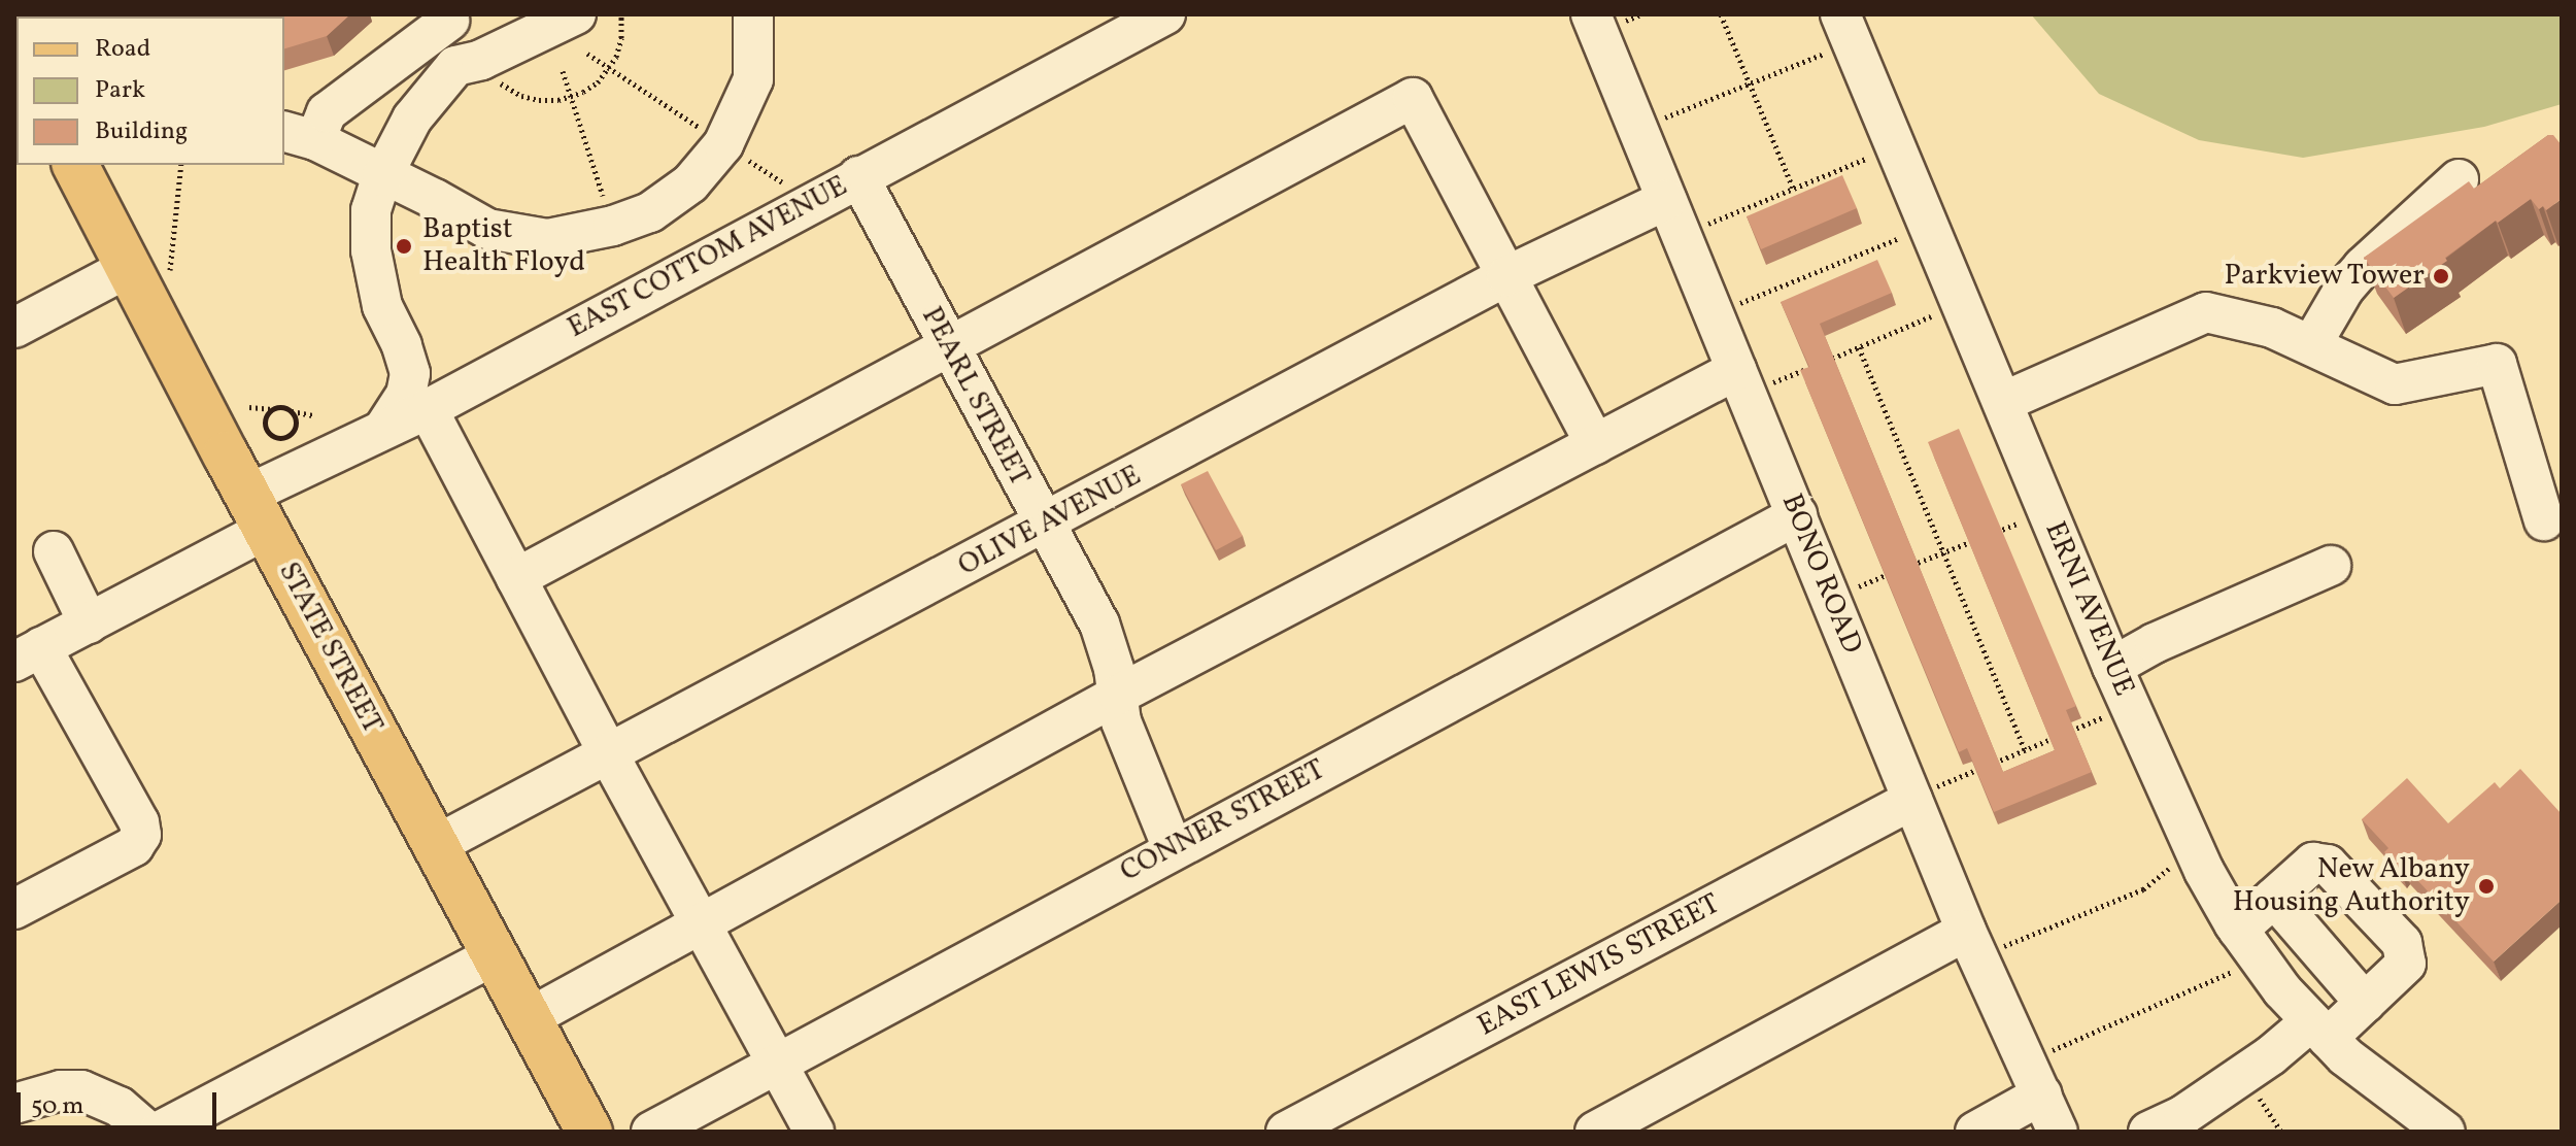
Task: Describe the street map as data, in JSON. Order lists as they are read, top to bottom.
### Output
{
  "streets": {
    "main road": ["STATE STREET"],
    "street": [
      "EAST COTTOM AVENUE",
      "PEARL STREET",
      "OLIVE AVENUE",
      "BONO ROAD",
      "ERNI AVENUE",
      "CONNER STREET",
      "EAST LEWIS STREET"
    ]
  },
  "crossings": [
    ["EAST COTTOM AVENUE", "PEARL STREET"],
    ["EAST COTTOM AVENUE", "STATE STREET"],
    ["PEARL STREET", "OLIVE AVENUE"],
    ["PEARL STREET", "CONNER STREET"],
    ["OLIVE AVENUE", "BONO ROAD"],
    ["OLIVE AVENUE", "STATE STREET"],
    ["BONO ROAD", "CONNER STREET"],
    ["BONO ROAD", "EAST LEWIS STREET"]
  ],
  "places": ["Baptist Health Floyd", "Parkview Tower", "New Albany Housing Authority"],
  "legend": ["Road", "Park", "Building"],
  "scale_bar": "50 m"
}
